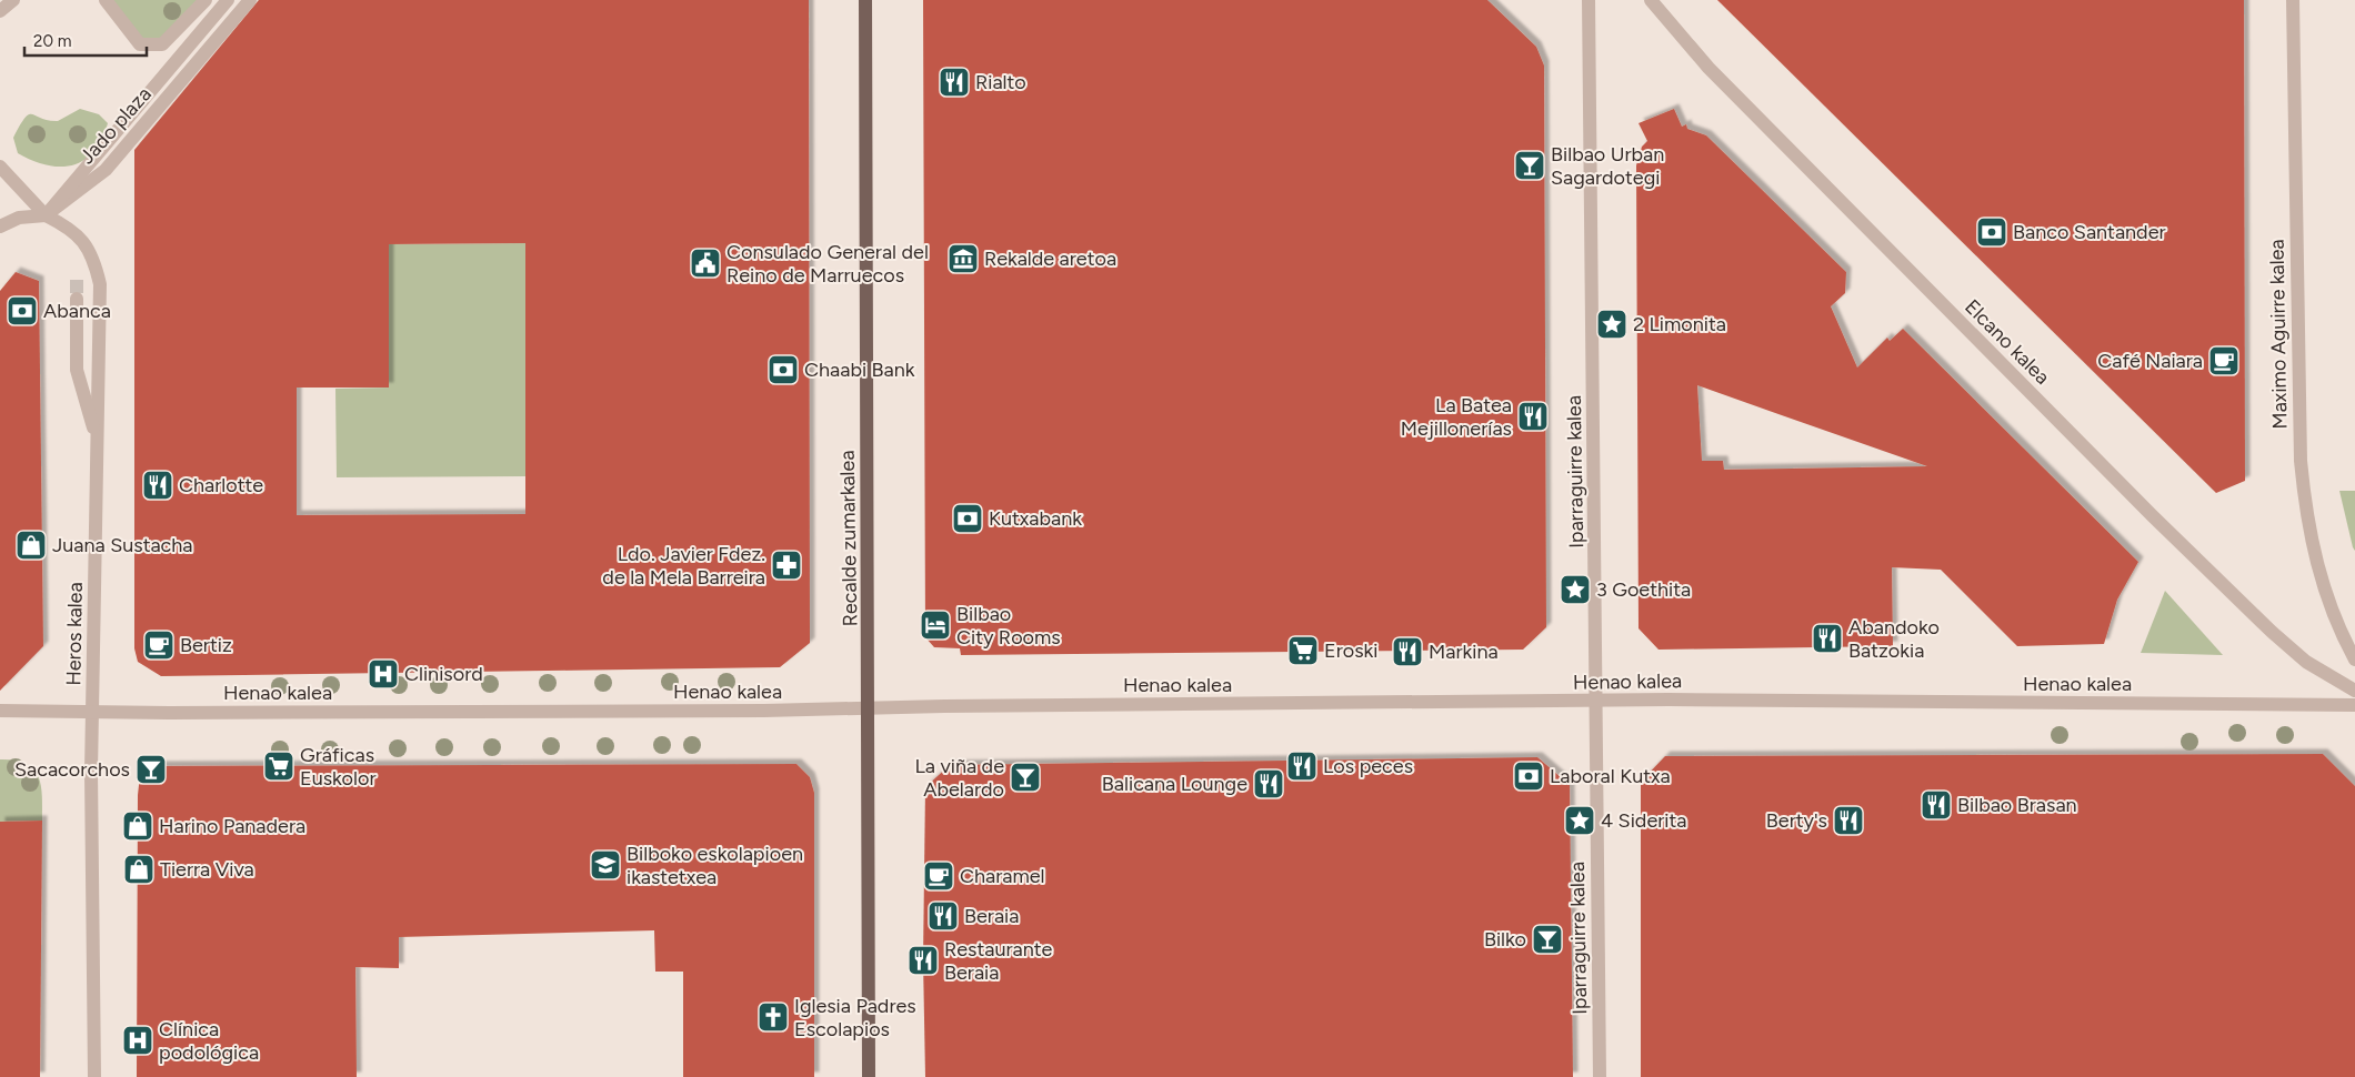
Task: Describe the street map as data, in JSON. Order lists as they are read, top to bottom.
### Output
{
  "streets": {
    "main road": ["Recalde zumarkalea"],
    "street": [
      "Jado plaza",
      "Maximo Aguirre kalea",
      "Elcano kalea",
      "Iparraguirre kalea",
      "Heros kalea",
      "Henao kalea"
    ]
  },
  "crossings": [
    ["Jado plaza", "Heros kalea"],
    ["Iparraguirre kalea", "Henao kalea"],
    ["Recalde zumarkalea", "Henao kalea"],
    ["Heros kalea", "Henao kalea"]
  ],
  "places": {
    "restaurant": [
      "Rialto",
      "La Batea Mejillonerías",
      "Charlotte",
      "Abandoko Batzokia",
      "Markina",
      "Los peces",
      "Balicana Lounge",
      "Bilbao Brasan",
      "Berty's",
      "Beraia",
      "Restaurante Beraia"
    ],
    "bar": [
      "Bilbao Urban Sagardotegi",
      "Sacacorchos",
      "La viña de Abelardo",
      "Bilko"
    ],
    "bank": [
      "Banco Santander",
      "Abanca",
      "Chaabi Bank",
      "Kutxabank",
      "Laboral Kutxa"
    ],
    "museum": ["Rekalde aretoa"],
    "public building": ["Consulado General del Reino de Marruecos"],
    "place": ["2 Limonita", "3 Goethita", "4 Siderita"],
    "cafe": ["Café Naiara", "Bertiz", "Charamel"],
    "shop": ["Juana Sustacha", "Harino Panadera", "Tierra Viva"],
    "pharmacy": ["Ldo. Javier Fdez. de la Mela Barreira"],
    "hotel": ["Bilbao City Rooms"],
    "supermarket": ["Eroski", "Gráficas Euskolor"],
    "hospital": ["Clinisord", "Clínica podológica"],
    "school or university": ["Bilboko eskolapioen ikastetxea"],
    "church": ["Iglesia Padres Escolapios"]
  },
  "scale_bar": "20 m"
}
